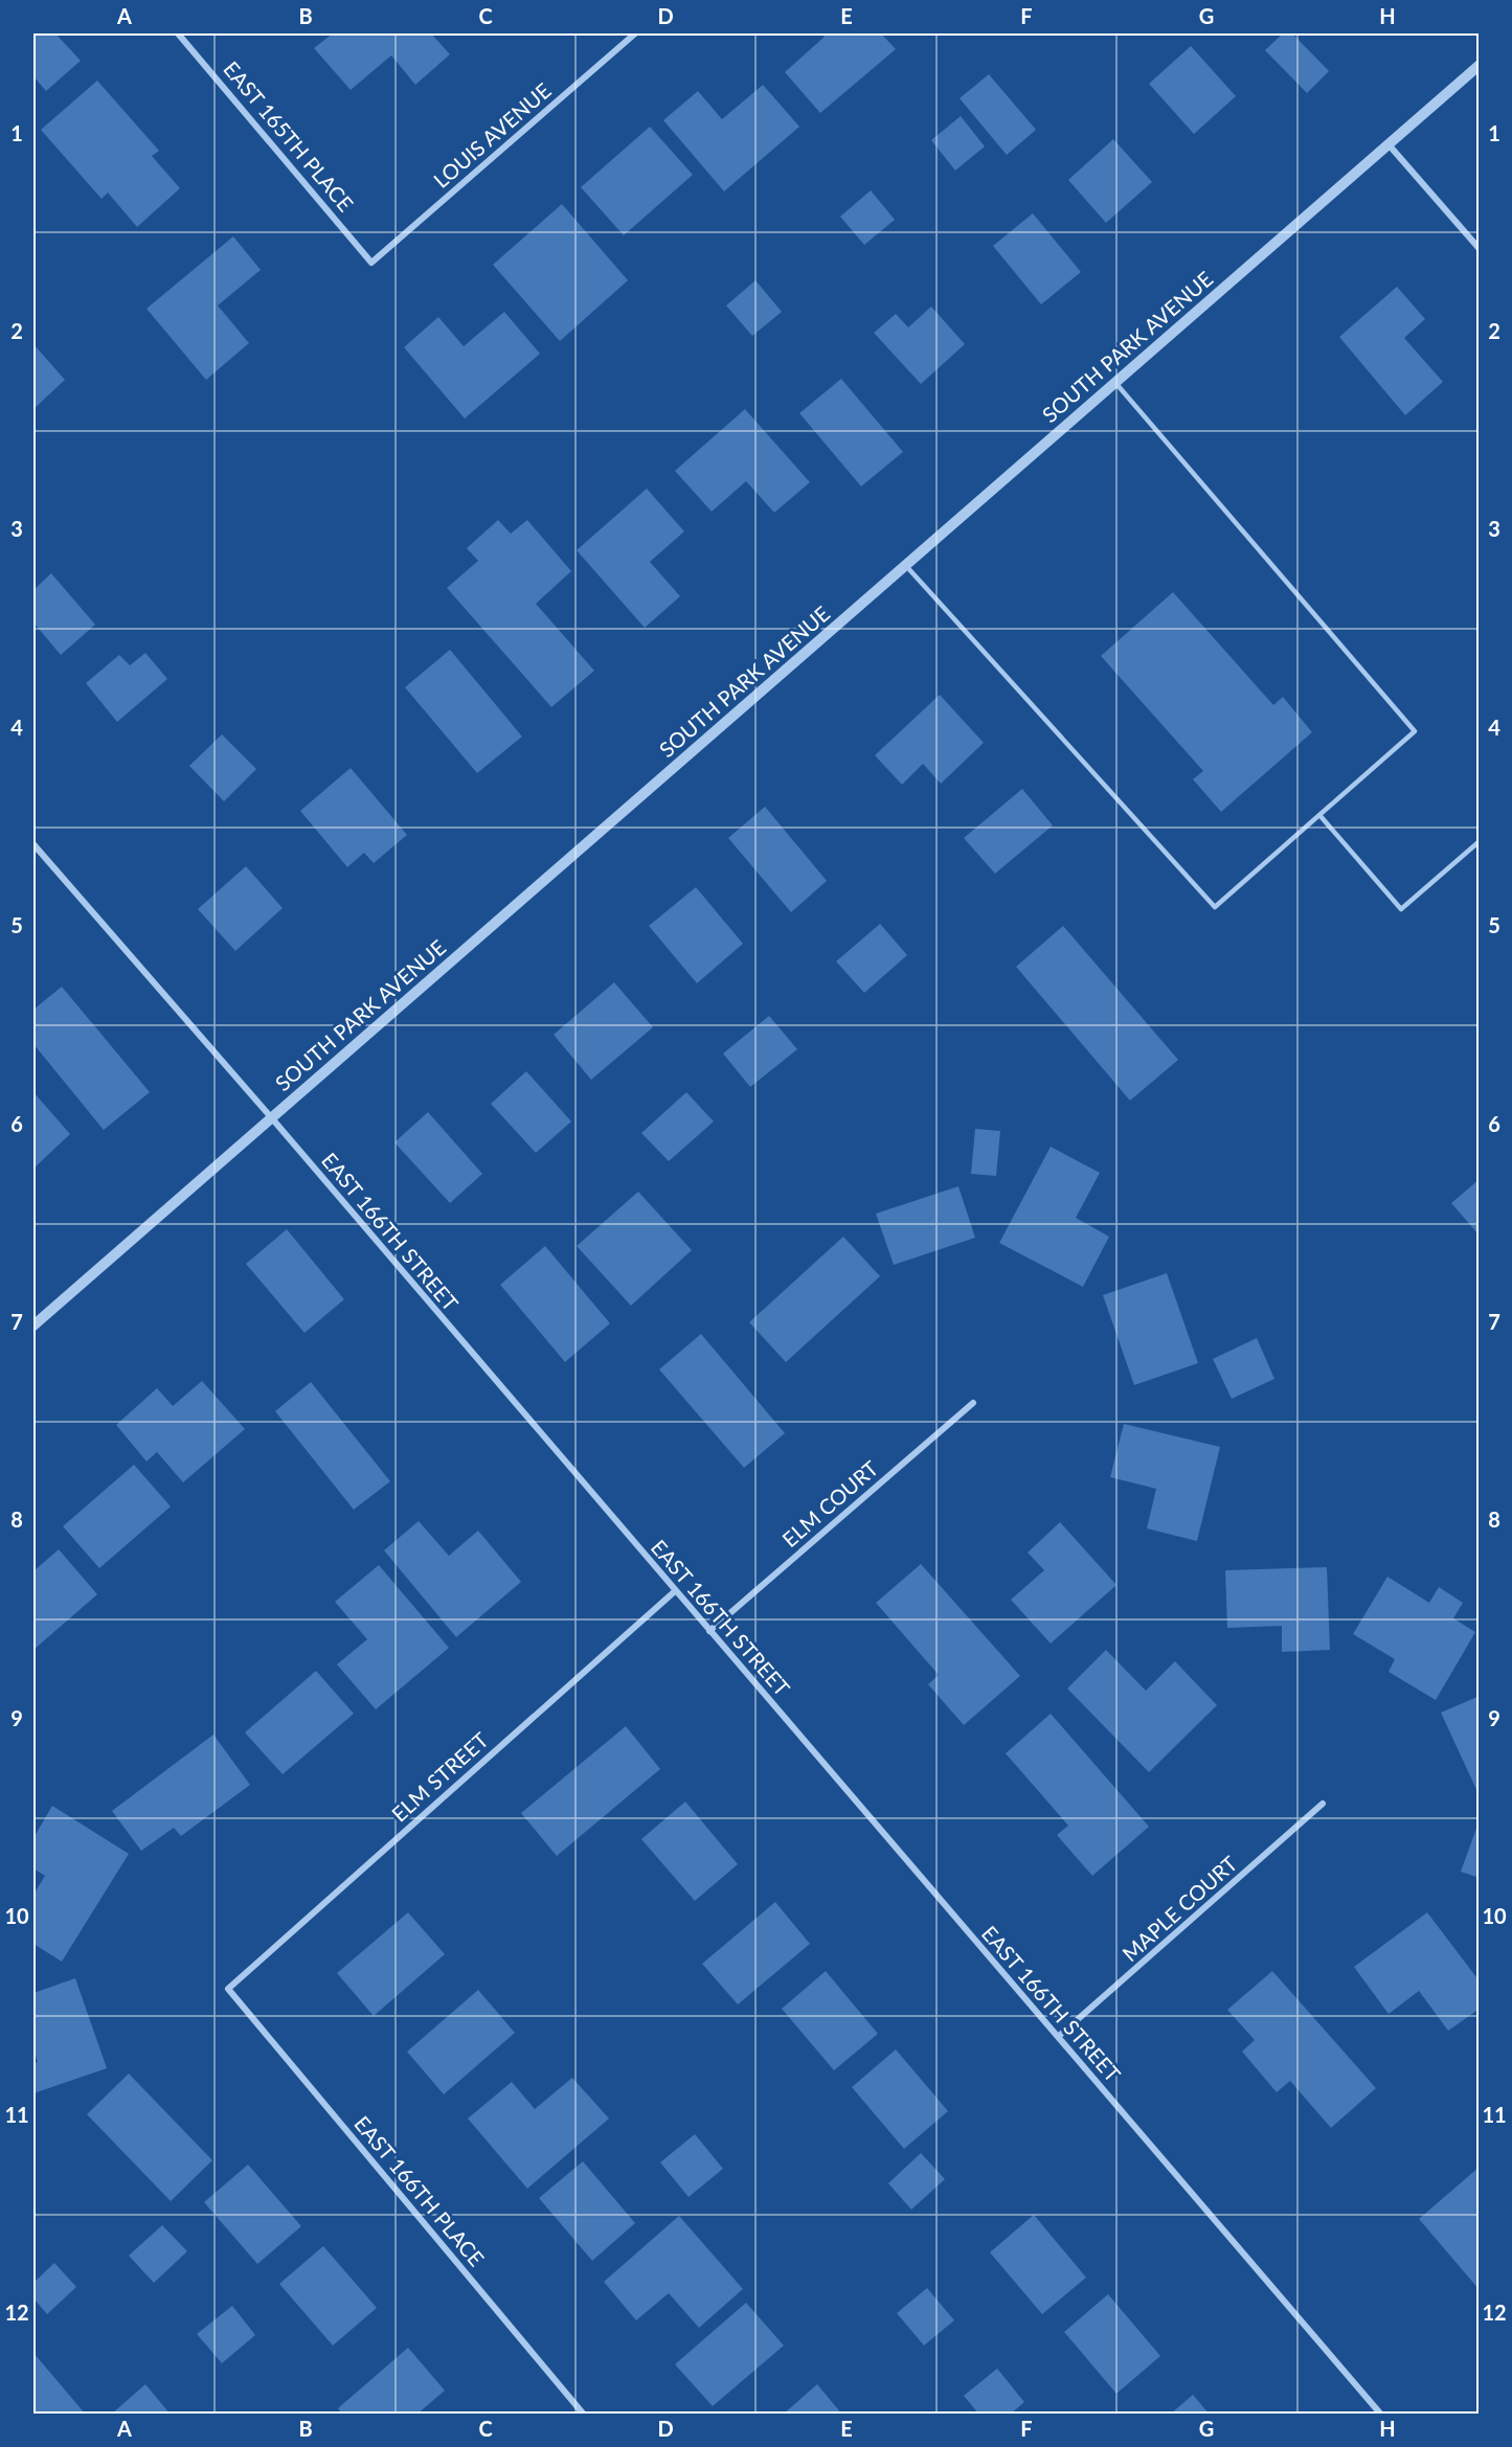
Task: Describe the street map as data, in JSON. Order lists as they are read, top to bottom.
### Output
{
  "streets": {
    "street": [
      "LOUIS AVENUE",
      "EAST 165TH PLACE",
      "SOUTH PARK AVENUE",
      "EAST 166TH STREET",
      "ELM COURT",
      "ELM STREET",
      "MAPLE COURT",
      "EAST 166TH PLACE"
    ]
  },
  "crossings": [
    ["LOUIS AVENUE", "EAST 165TH PLACE"],
    ["SOUTH PARK AVENUE", "EAST 166TH STREET"],
    ["EAST 166TH STREET", "ELM COURT"],
    ["EAST 166TH STREET", "ELM STREET"],
    ["EAST 166TH STREET", "MAPLE COURT"],
    ["ELM STREET", "EAST 166TH PLACE"]
  ],
  "grid": {
    "columns": [
      "A",
      "B",
      "C",
      "D",
      "E",
      "F",
      "G",
      "H"
    ],
    "rows": [
      "1",
      "2",
      "3",
      "4",
      "5",
      "6",
      "7",
      "8",
      "9",
      "10",
      "11",
      "12"
    ]
  }
}
